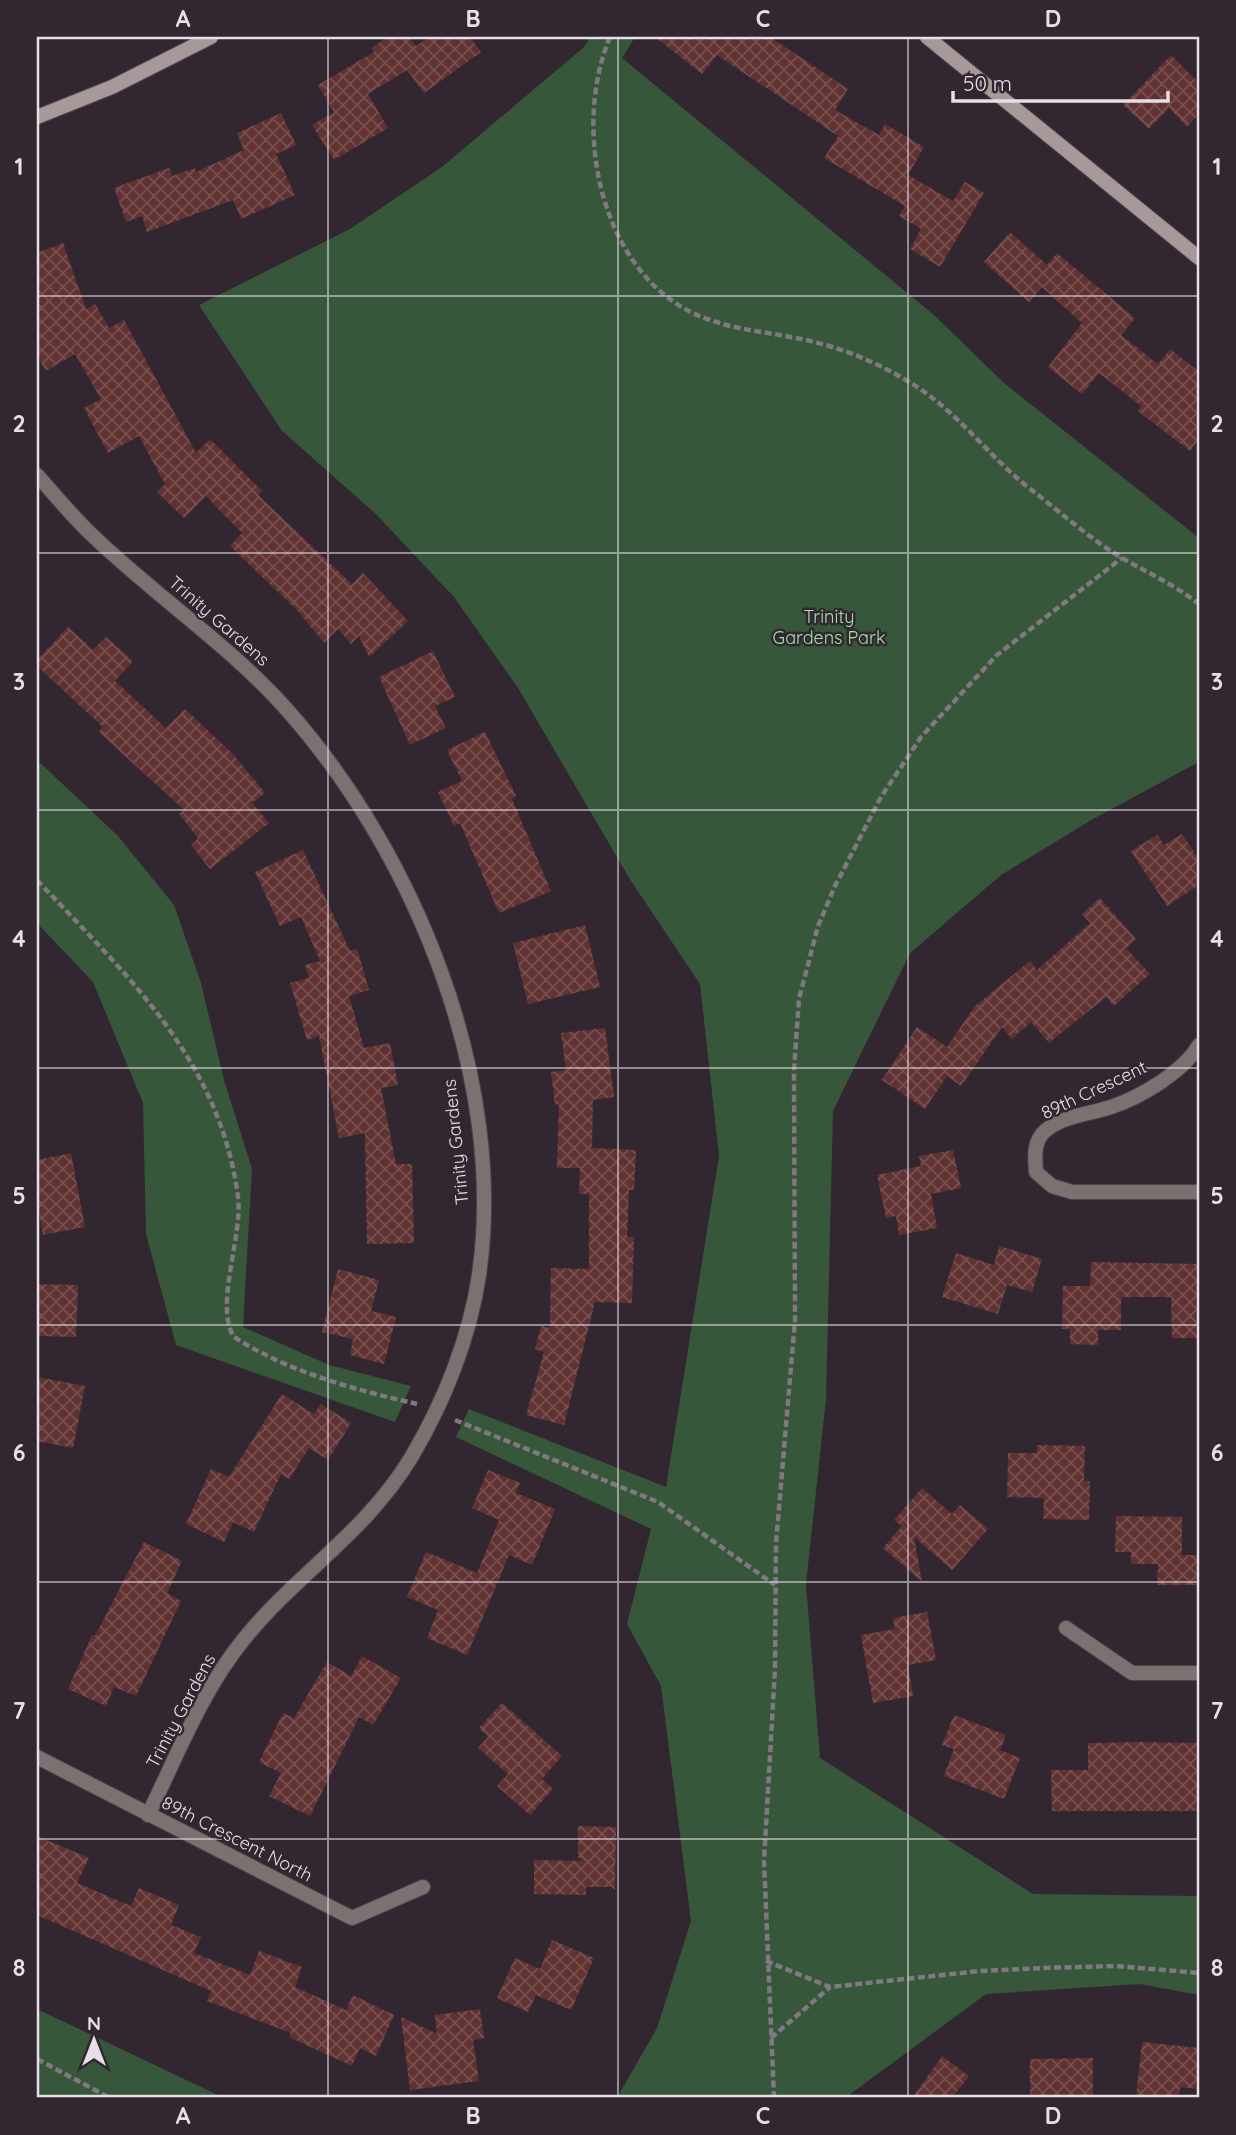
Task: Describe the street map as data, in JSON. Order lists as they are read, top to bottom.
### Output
{
  "streets": {
    "street": ["Trinity Gardens", "89th Crescent", "89th Crescent North"]
  },
  "crossings": [
    ["Trinity Gardens", "89th Crescent North"]
  ],
  "parks": ["Trinity Gardens Park"],
  "scale_bar": "50 m",
  "north": "top",
  "grid": {
    "columns": [
      "A",
      "B",
      "C",
      "D"
    ],
    "rows": [
      "1",
      "2",
      "3",
      "4",
      "5",
      "6",
      "7",
      "8"
    ]
  }
}
